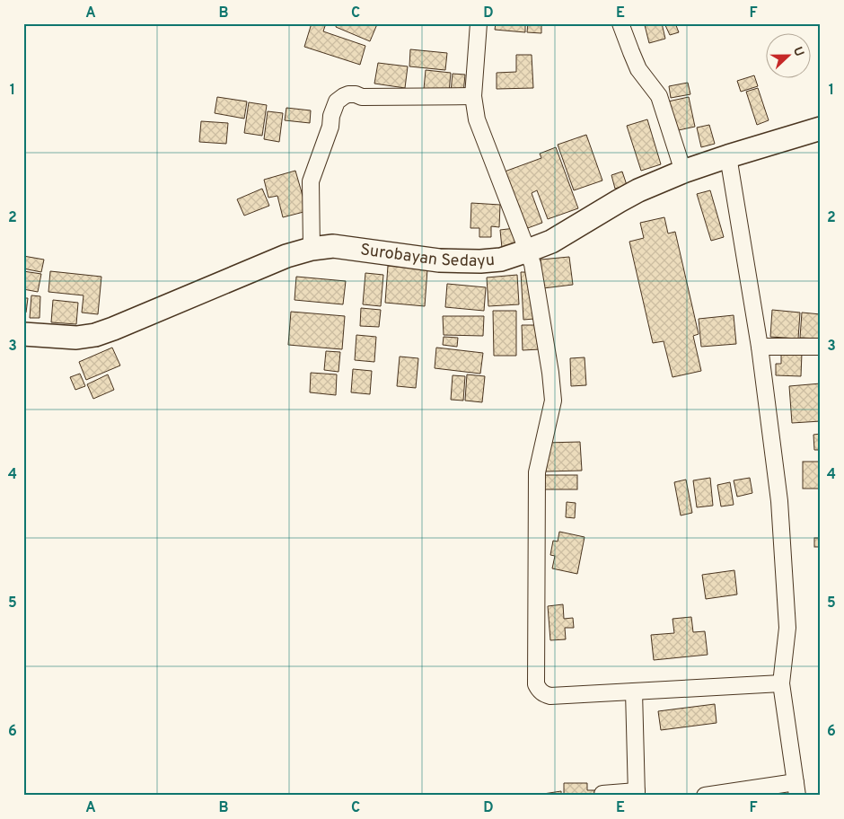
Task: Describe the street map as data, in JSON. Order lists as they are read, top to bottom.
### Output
{
  "streets": {
    "main road": ["Surobayan Sedayu"]
  },
  "north": "right",
  "grid": {
    "columns": [
      "A",
      "B",
      "C",
      "D",
      "E",
      "F"
    ],
    "rows": [
      "1",
      "2",
      "3",
      "4",
      "5",
      "6"
    ]
  }
}
